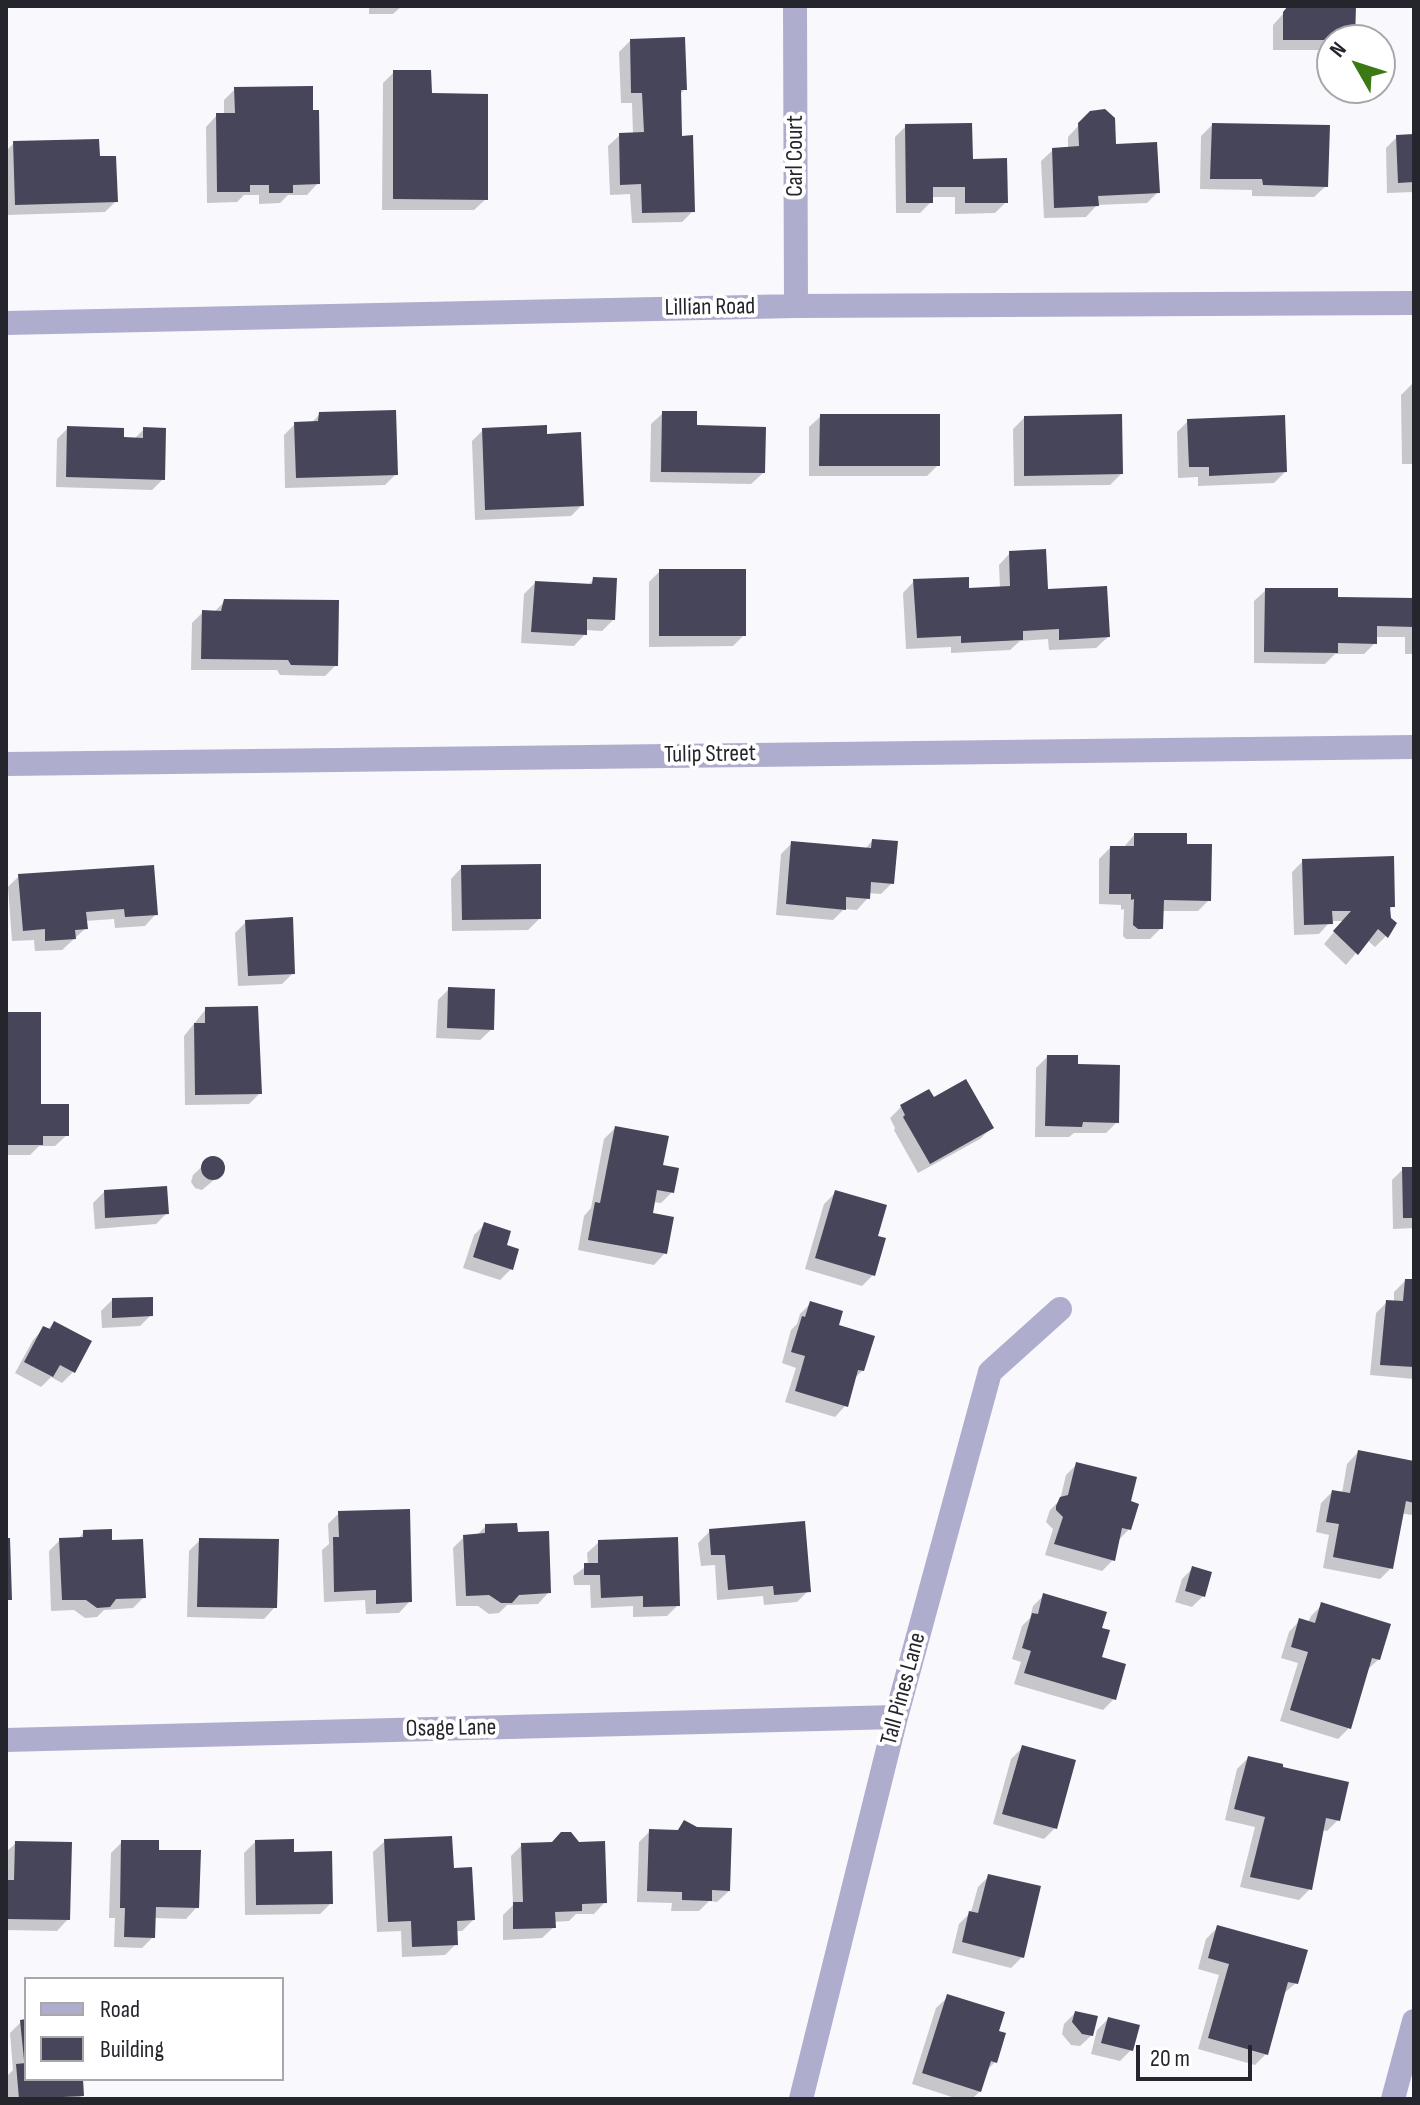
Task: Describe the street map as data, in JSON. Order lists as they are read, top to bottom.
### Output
{
  "streets": {
    "street": [
      "Carl Court",
      "Lillian Road",
      "Tulip Street",
      "Tall Pines Lane",
      "Osage Lane"
    ]
  },
  "crossings": [
    ["Carl Court", "Lillian Road"],
    ["Tall Pines Lane", "Osage Lane"]
  ],
  "legend": ["Road", "Building"],
  "scale_bar": "20 m",
  "north": "top left"
}
